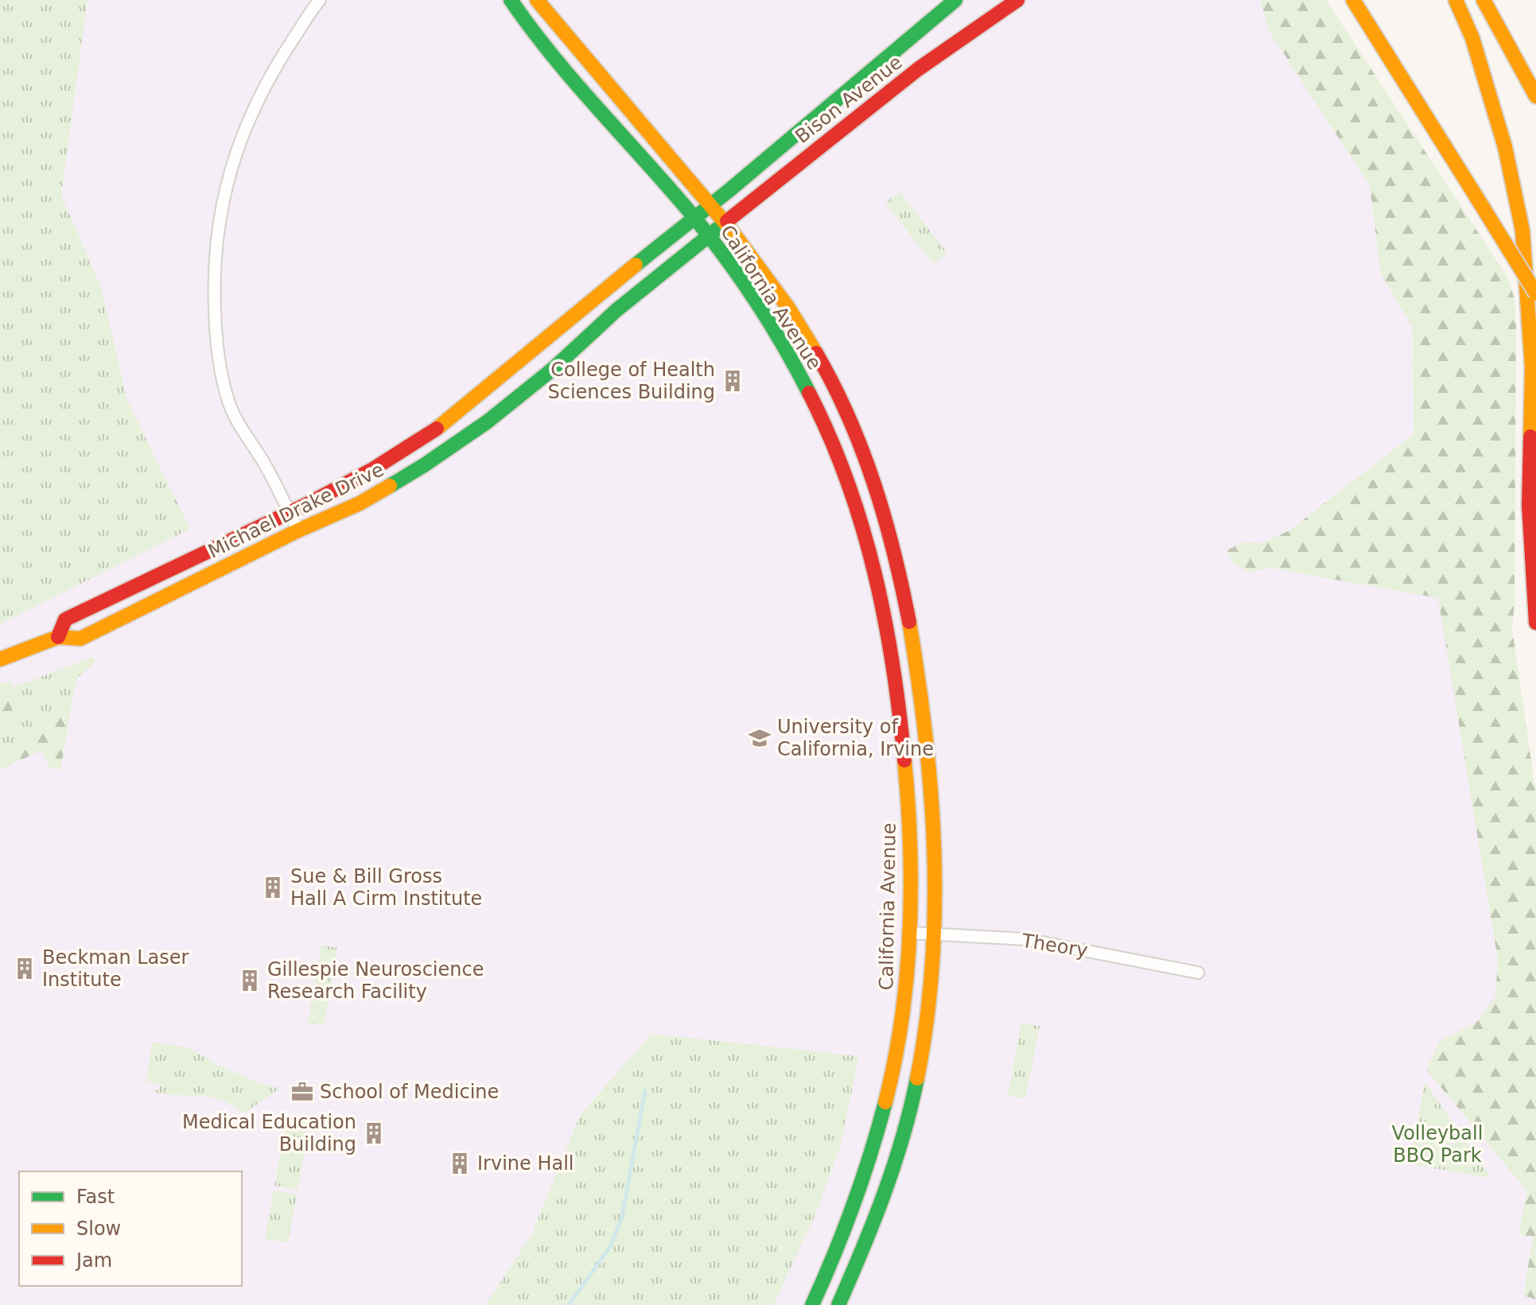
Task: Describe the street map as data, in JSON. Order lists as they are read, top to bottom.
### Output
{
  "streets": {
    "main road": ["Bison Avenue", "California Avenue", "Michael Drake Drive"],
    "street": ["Theory"]
  },
  "crossings": [
    ["Bison Avenue", "California Avenue"],
    ["Bison Avenue", "Michael Drake Drive"],
    ["California Avenue", "Michael Drake Drive"],
    ["California Avenue", "Theory"]
  ],
  "parks": ["Volleyball BBQ Park"],
  "places": {
    "building": [
      "College of Health Sciences Building",
      "Sue & Bill Gross Hall A Cirm Institute",
      "Beckman Laser Institute",
      "Gillespie Neuroscience Research Facility",
      "Medical Education Building",
      "Irvine Hall"
    ],
    "school or university": ["University of California, Irvine"],
    "office": ["School of Medicine"]
  },
  "legend": ["Fast", "Slow", "Jam"]
}
